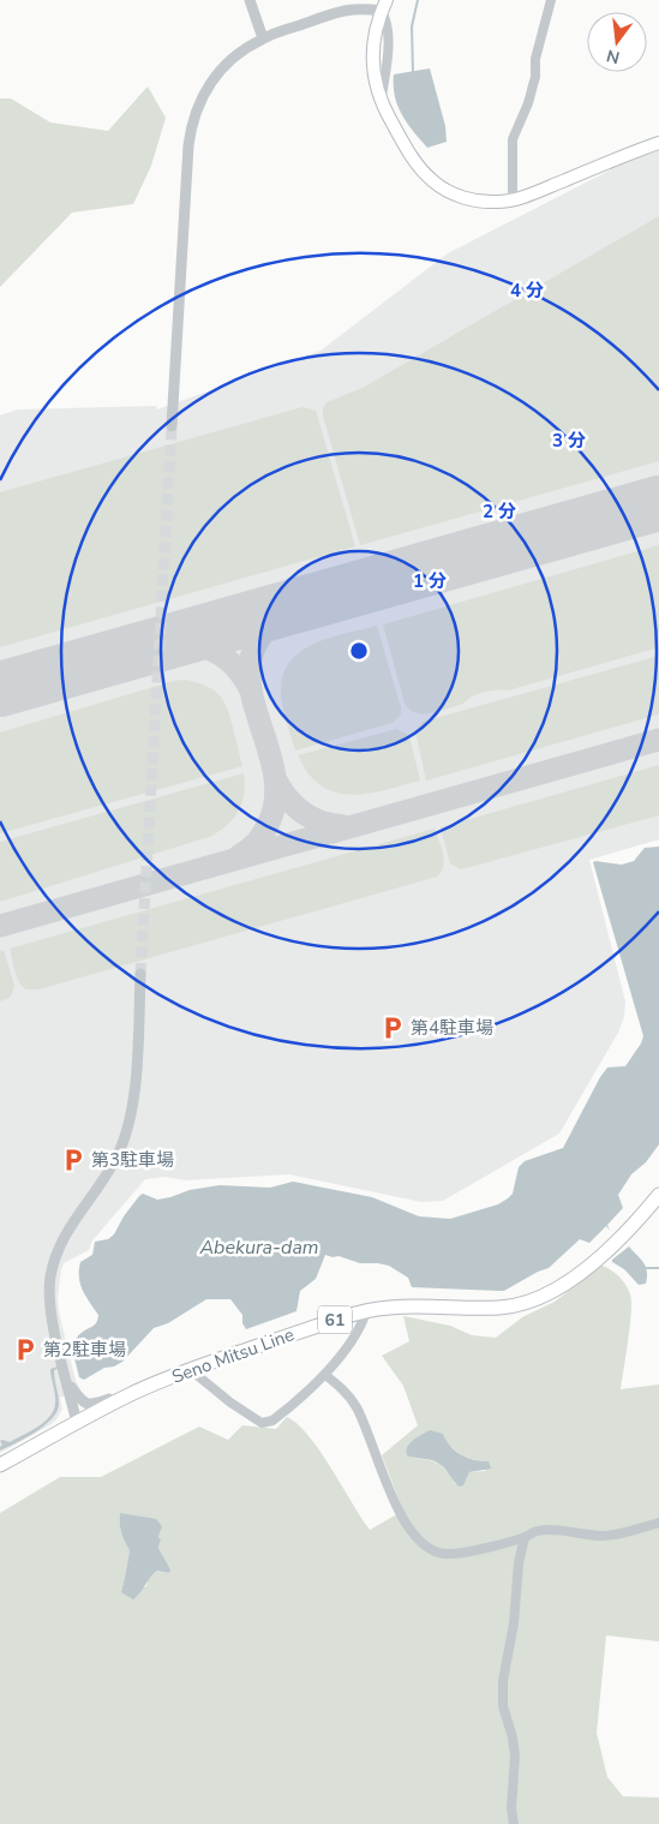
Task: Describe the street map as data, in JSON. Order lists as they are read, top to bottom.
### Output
{
  "streets": {
    "main road": ["61", "Seno Mitsu Line"]
  },
  "water": ["Abekura-dam"],
  "places": {
    "parking": ["第4駐車場", "第3駐車場", "第2駐車場"]
  },
  "north": "bottom",
  "rings": [
    "4 分",
    "3 分",
    "2 分",
    "1 分"
  ]
}
